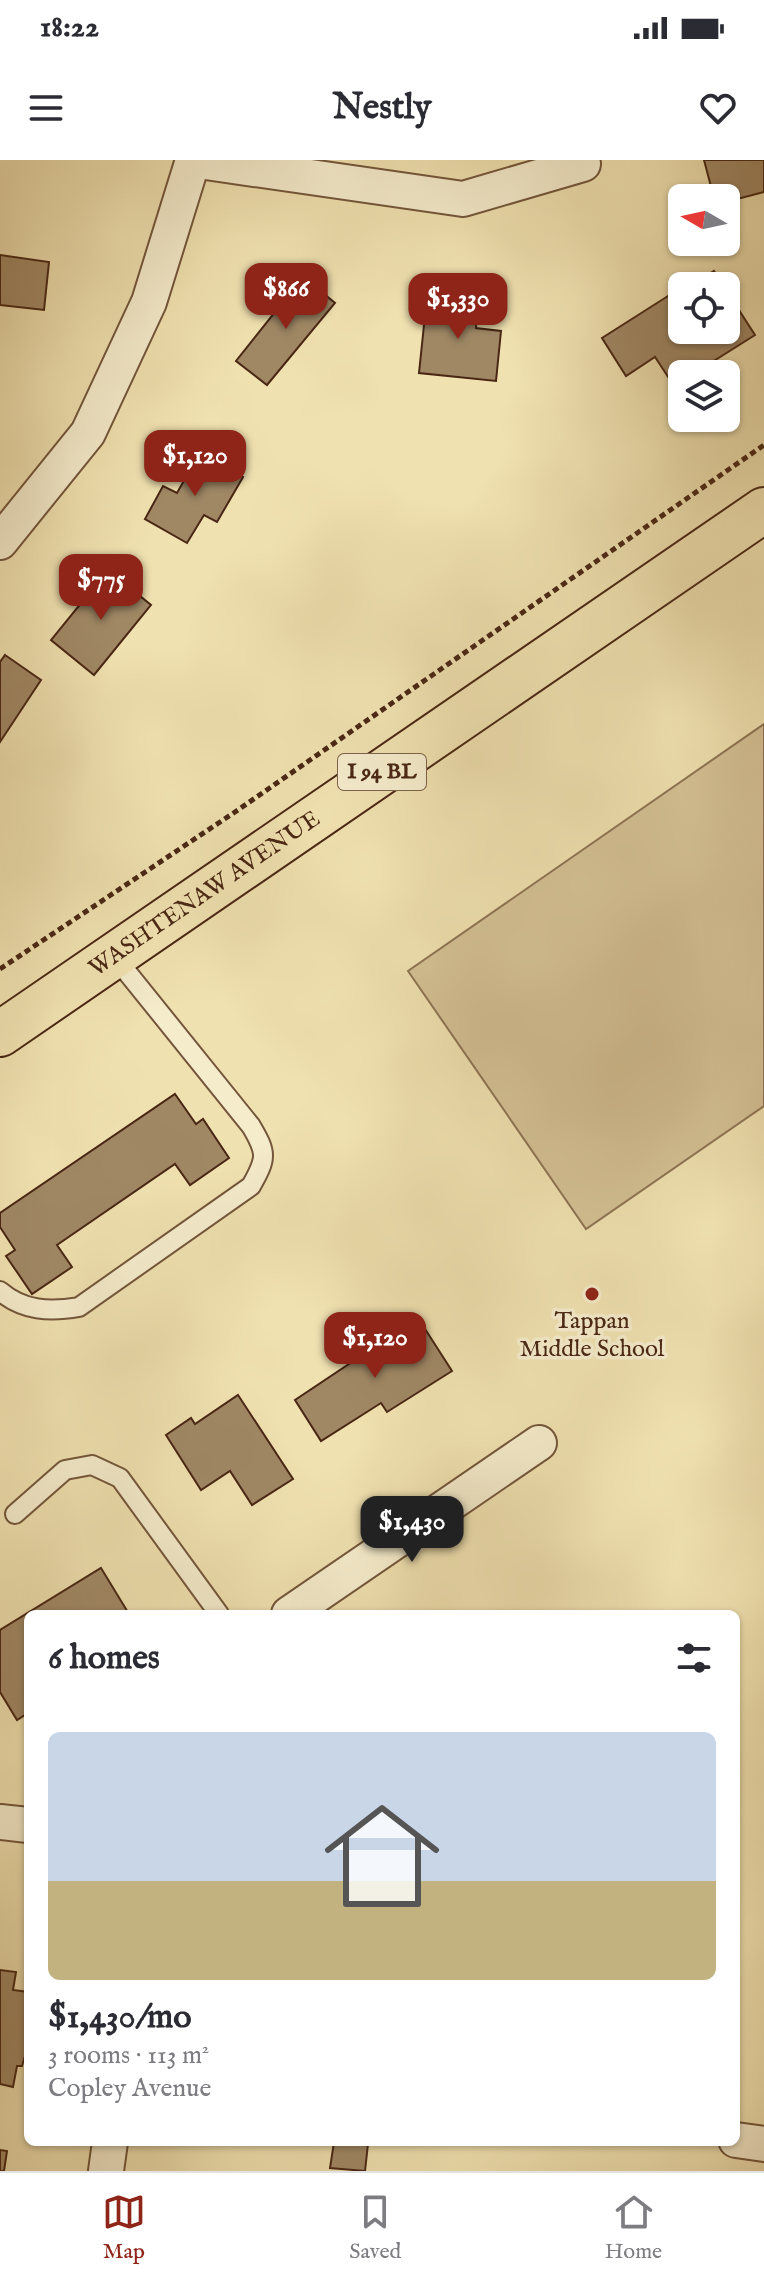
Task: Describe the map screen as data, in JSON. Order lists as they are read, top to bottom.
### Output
{
  "streets": {
    "main road": ["I 94 BL", "WASHTENAW AVENUE"]
  },
  "places": ["Tappan Middle School"],
  "north": "left",
  "page": {
    "status": "18:22",
    "header": "Nestly",
    "price": [
      "$866",
      "$1,330",
      "$1,120",
      "$775",
      "$1,120",
      "$1,430"
    ],
    "heading": "6 homes",
    "list": [
      {
        "name": "$1,430/mo",
        "note": "3 rooms · 113 m² · Copley Avenue"
      }
    ],
    "tabs": ["Map", "Saved", "Home"]
  }
}
